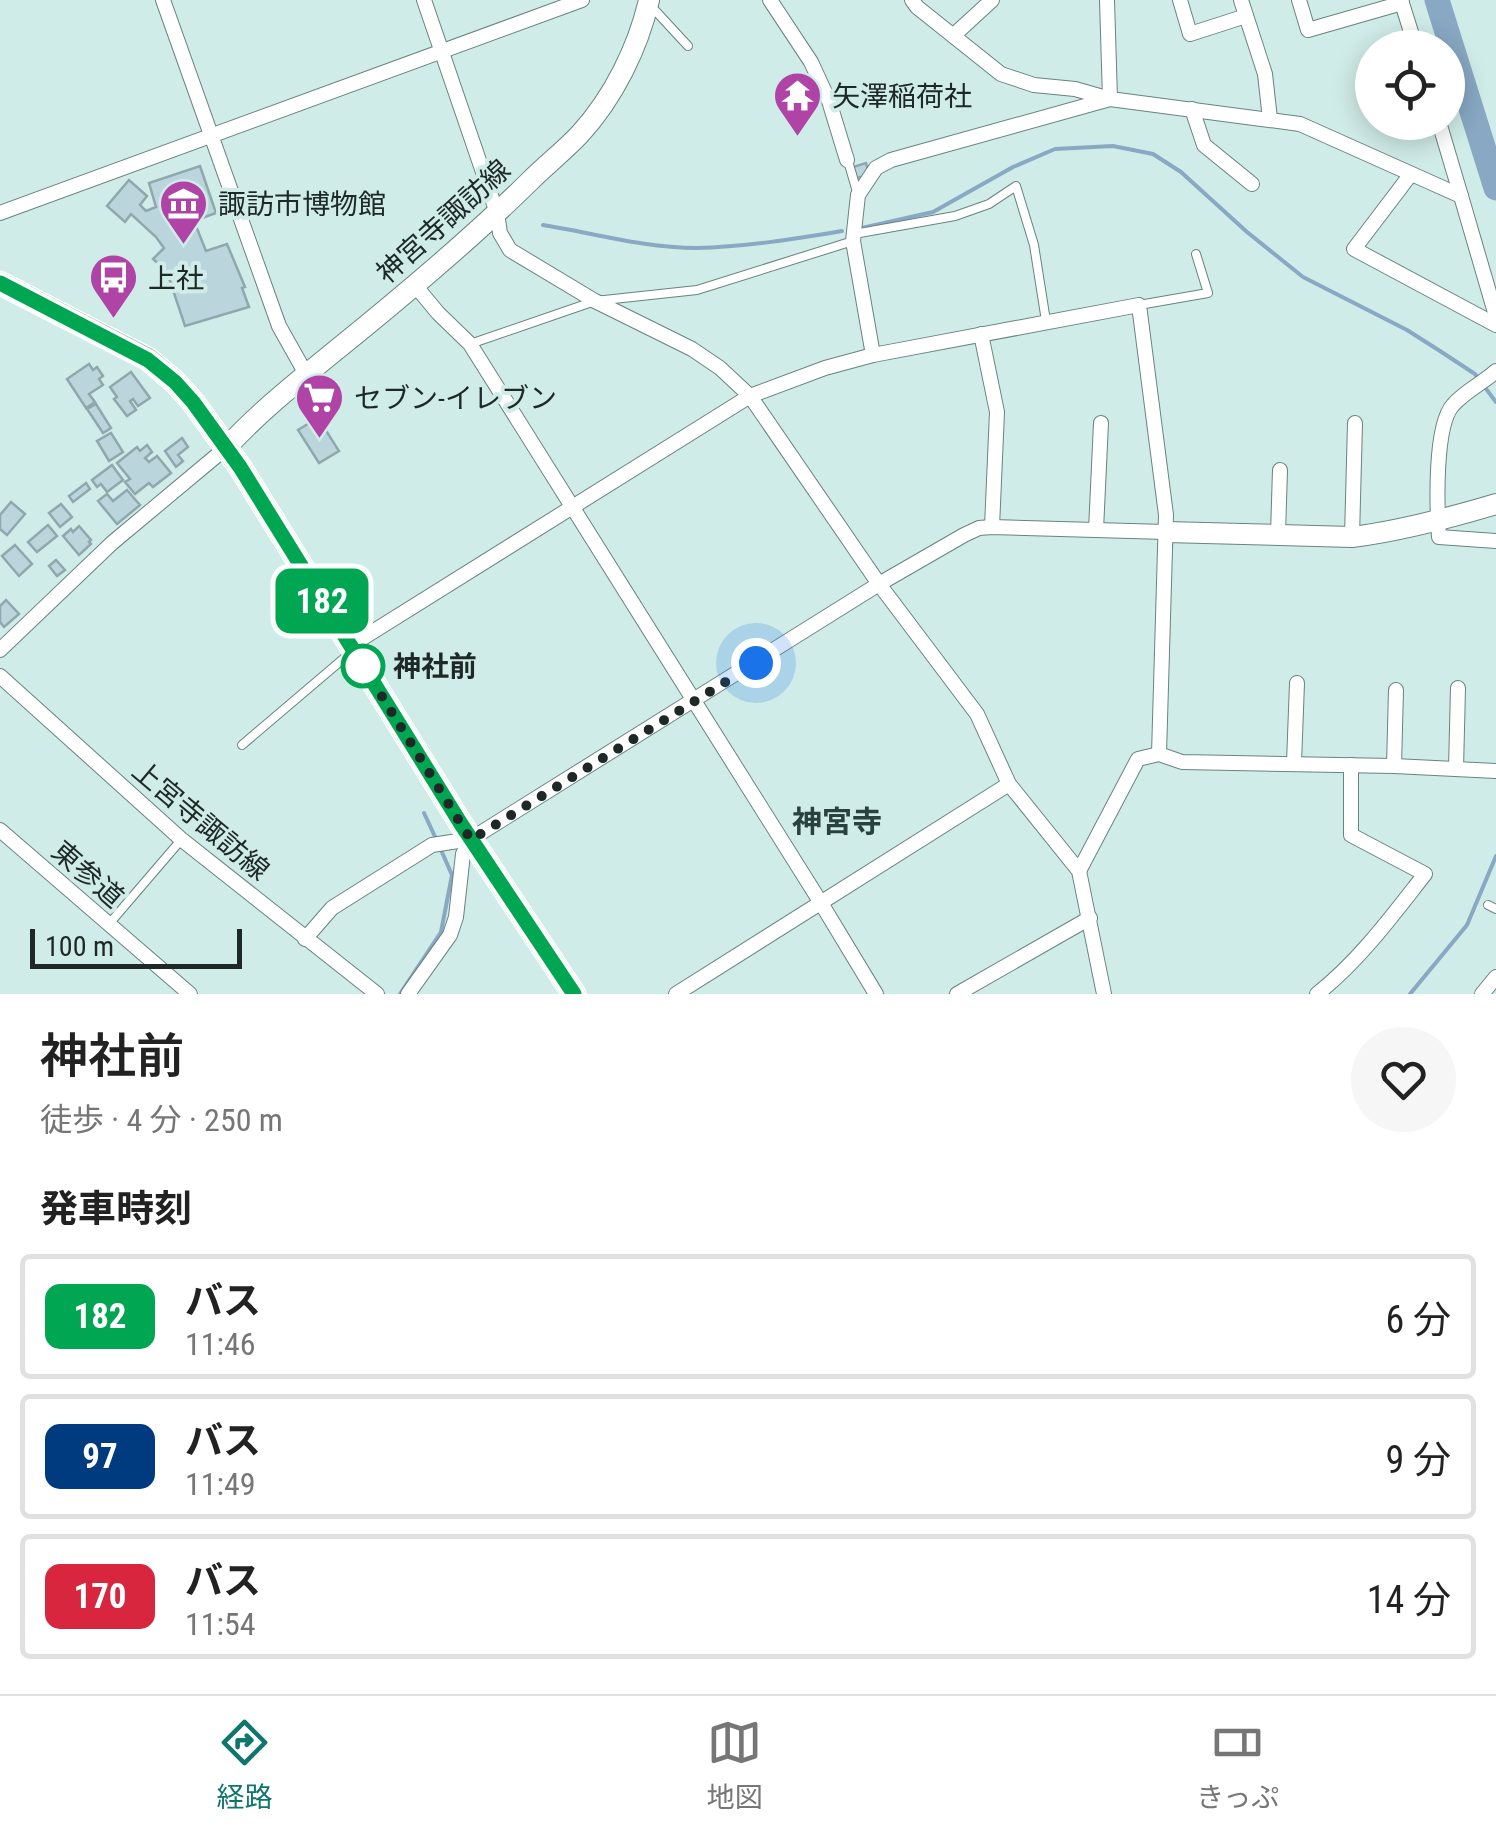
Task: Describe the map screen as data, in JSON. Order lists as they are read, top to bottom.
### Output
{
  "streets": {
    "main road": ["神宮寺諏訪線"],
    "street": ["上宮寺諏訪線", "東参道"]
  },
  "districts": ["神宮寺"],
  "places": {
    "temple": ["矢澤稲荷社"],
    "museum": ["諏訪市博物館"],
    "bus stop": ["上社"],
    "supermarket": ["セブン-イレブン"],
    "other": ["神社前"]
  },
  "lines": ["bus line 182"],
  "scale_bar": "100 m",
  "page": {
    "on_map": "182",
    "scale": "100 m",
    "heading": [
      ["神社前", "徒歩 · 4 分 · 250 m"],
      "発車時刻"
    ],
    "list": [
      {
        "mark": "182",
        "name": "バス",
        "note": "11:46",
        "value": "6 分"
      },
      {
        "mark": "97",
        "name": "バス",
        "note": "11:49",
        "value": "9 分"
      },
      {
        "mark": "170",
        "name": "バス",
        "note": "11:54",
        "value": "14 分"
      }
    ],
    "tabs": ["経路", "地図", "きっぷ"]
  }
}
